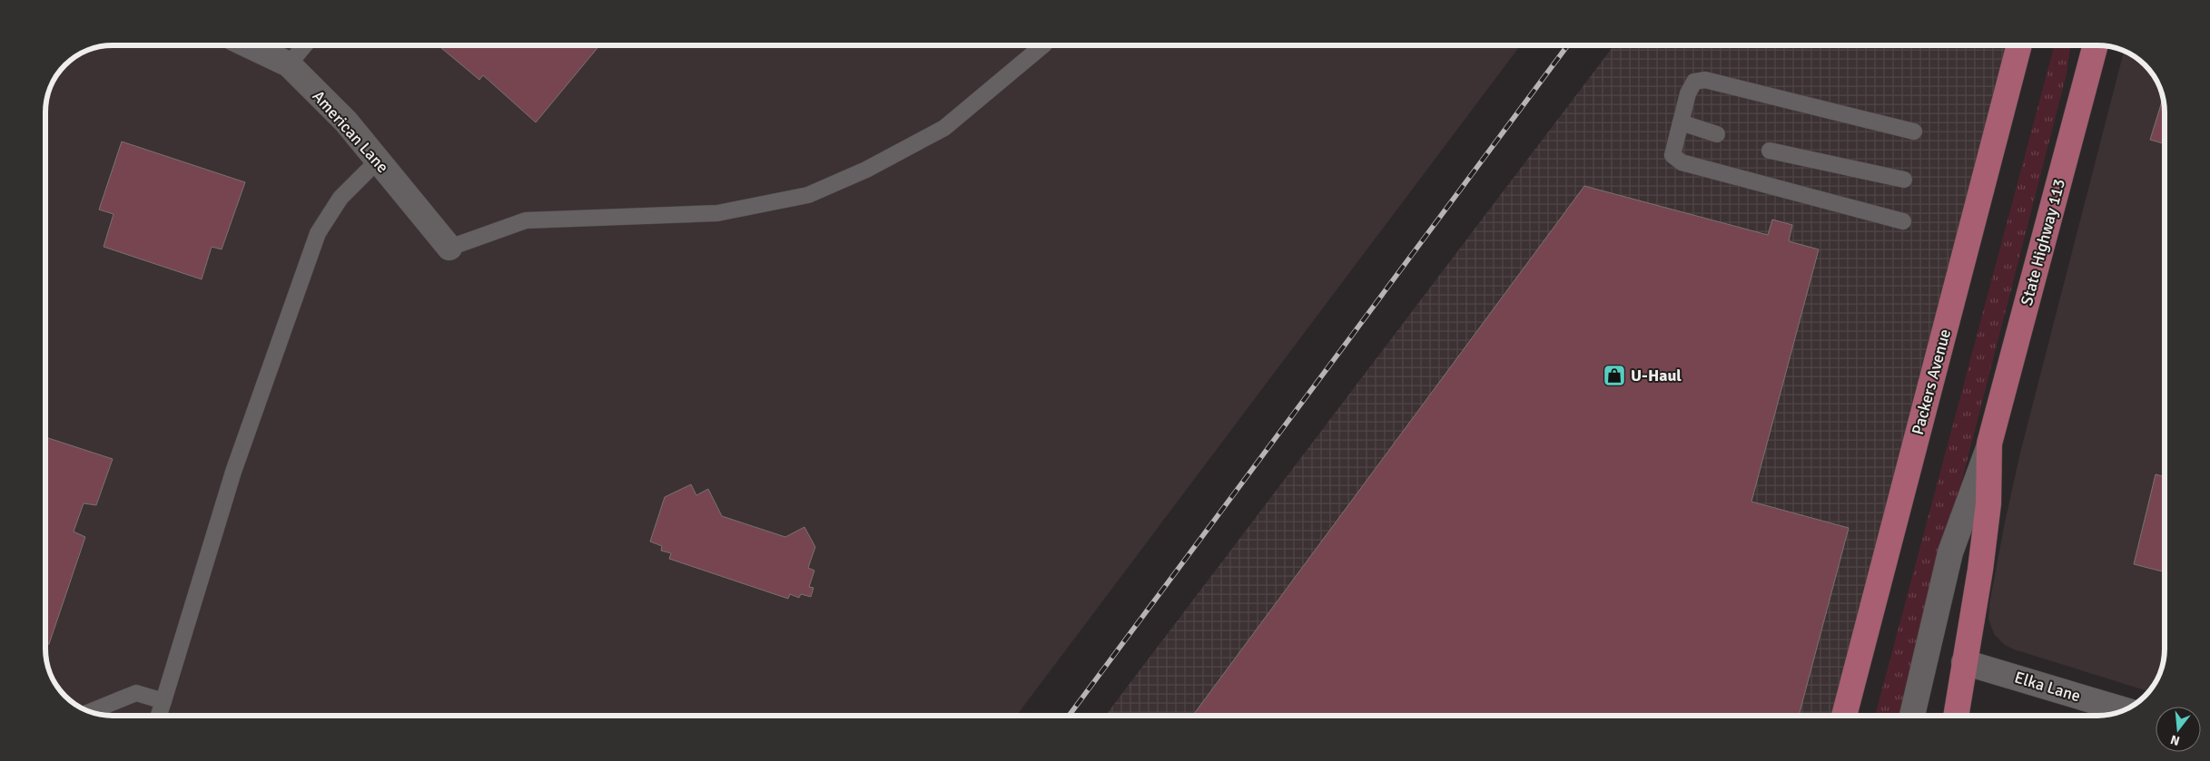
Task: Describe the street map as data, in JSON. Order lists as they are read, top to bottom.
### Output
{
  "streets": {
    "main road": ["State Highway 113", "Packers Avenue"],
    "street": ["American Lane", "Elka Lane"]
  },
  "crossings": [
    ["State Highway 113", "Elka Lane"]
  ],
  "places": {
    "shop": ["U-Haul"]
  },
  "north": "bottom"
}
